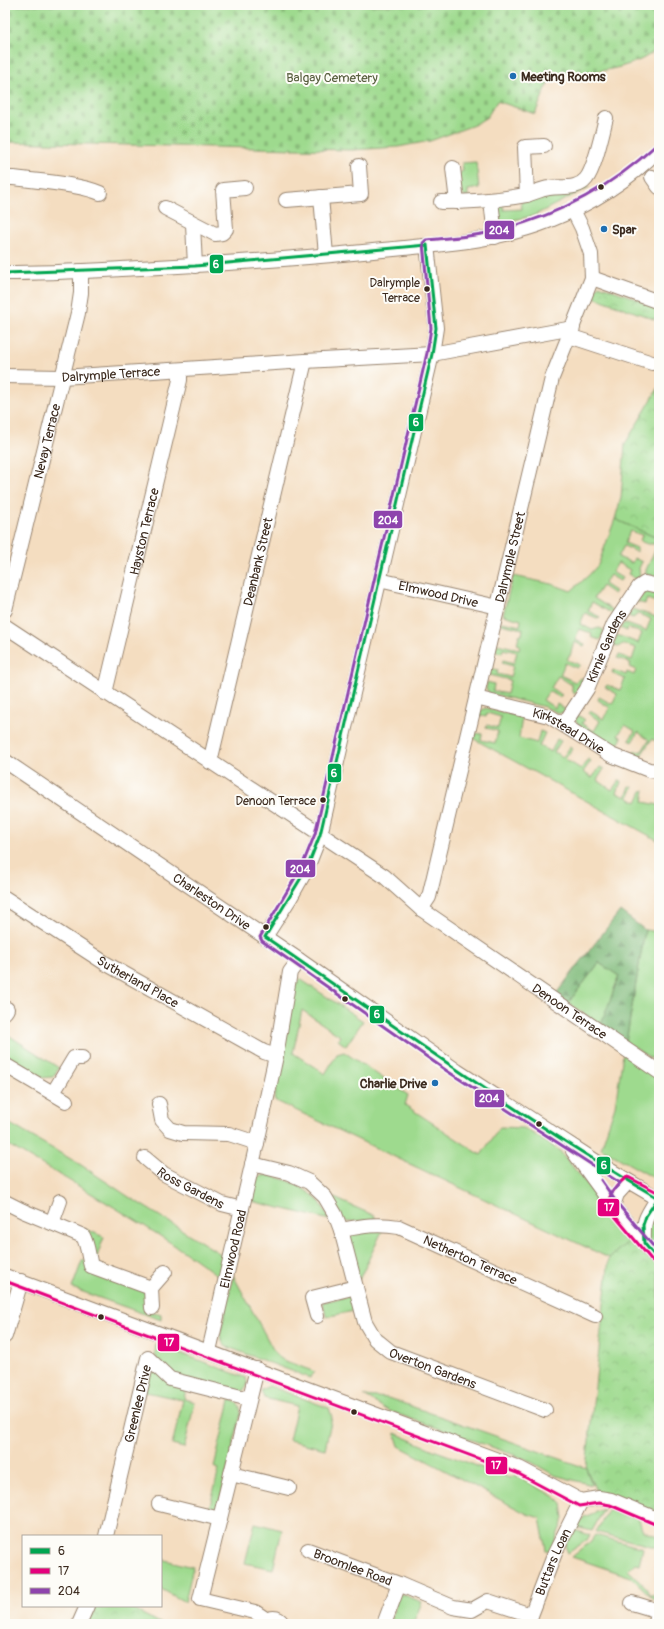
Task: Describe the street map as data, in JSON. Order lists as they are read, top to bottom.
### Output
{
  "streets": {
    "street": [
      "Dalrymple Terrace",
      "Nevay Terrace",
      "Hayston Terrace",
      "Dalrymple Street",
      "Deanbank Street",
      "Elmwood Drive",
      "Kirnie Gardens",
      "Kirkstead Drive",
      "Charleston Drive",
      "Sutherland Place",
      "Denoon Terrace",
      "Ross Gardens",
      "Elmwood Road",
      "Netherton Terrace",
      "Overton Gardens",
      "Greenlee Drive",
      "Buttars Loan",
      "Broomlee Road"
    ]
  },
  "crossings": [
    ["Dalrymple Terrace", "Nevay Terrace"],
    ["Dalrymple Terrace", "Hayston Terrace"],
    ["Dalrymple Terrace", "Dalrymple Street"],
    ["Dalrymple Terrace", "Deanbank Street"],
    ["Hayston Terrace", "Denoon Terrace"],
    ["Dalrymple Street", "Elmwood Drive"],
    ["Dalrymple Street", "Kirkstead Drive"],
    ["Dalrymple Street", "Denoon Terrace"],
    ["Deanbank Street", "Denoon Terrace"],
    ["Kirnie Gardens", "Kirkstead Drive"],
    ["Charleston Drive", "Elmwood Road"],
    ["Sutherland Place", "Elmwood Road"],
    ["Ross Gardens", "Elmwood Road"],
    ["Elmwood Road", "Overton Gardens"],
    ["Netherton Terrace", "Overton Gardens"],
    ["Buttars Loan", "Broomlee Road"]
  ],
  "parks": ["Balgay Cemetery"],
  "places": [
    "Meeting Rooms",
    "Spar",
    "Dalrymple Terrace",
    "Denoon Terrace",
    "Charlie Drive"
  ],
  "lines": ["transit line 204", "transit line 6", "transit line 17"],
  "legend": ["6", "17", "204"]
}
